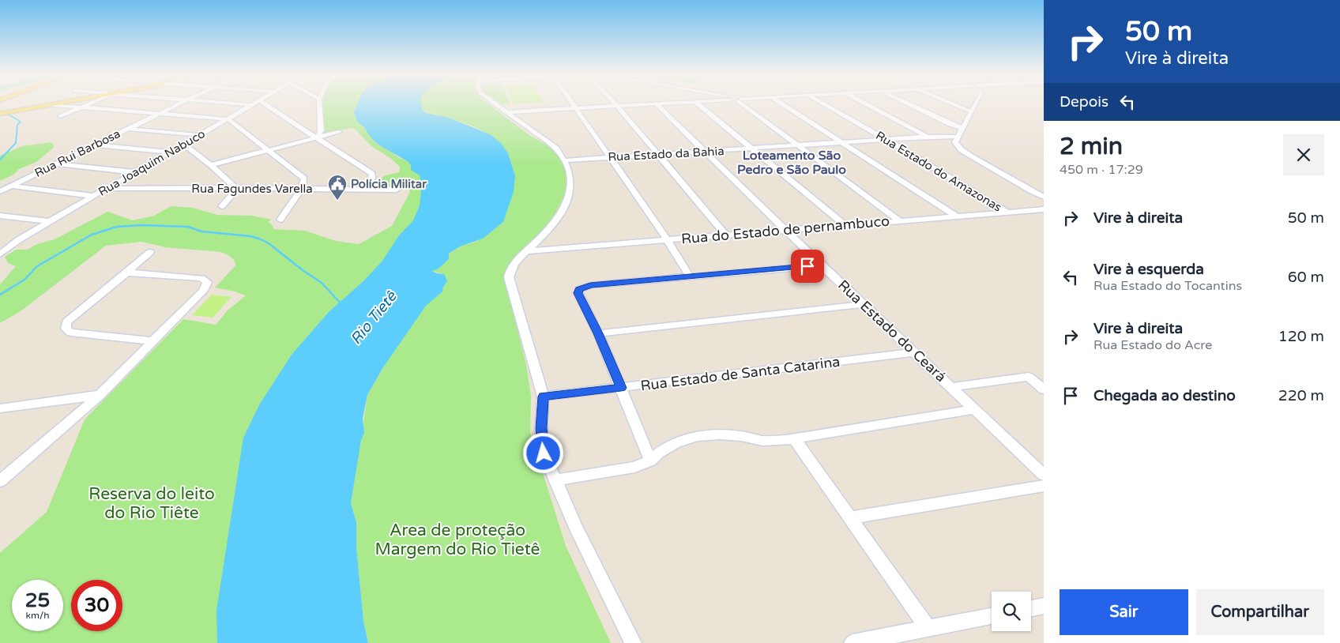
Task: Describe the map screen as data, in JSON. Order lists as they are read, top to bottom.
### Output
{
  "streets": {
    "street": [
      "Rua Rui Barbosa",
      "Rua Estado da Bahia",
      "Rua Joaquim Nabuco",
      "Rua Estado do Amazonas",
      "Rua Fagundes Varella",
      "Rua do Estado de pernambuco",
      "Rua Estado do Ceará",
      "Rua Estado de Santa Catarina"
    ]
  },
  "crossings": [
    ["Rua Estado da Bahia", "Rua Estado do Amazonas"],
    ["Rua Estado da Bahia", "Rua Estado do Ceará"],
    ["Rua Joaquim Nabuco", "Rua Fagundes Varella"],
    ["Rua Estado do Amazonas", "Rua do Estado de pernambuco"],
    ["Rua do Estado de pernambuco", "Rua Estado do Ceará"],
    ["Rua Estado do Ceará", "Rua Estado de Santa Catarina"]
  ],
  "districts": ["Loteamento São Pedro e São Paulo"],
  "water": ["Rio Tietê"],
  "parks": ["Reserva do leito do Rio Tiête", "Area de proteção Margem do Rio Tietê"],
  "places": {
    "public building": ["Polícia Militar"]
  },
  "page": {
    "turn": ["50 m", "Vire à direita"],
    "then": "Depois",
    "heading": ["2 min", "450 m · 17:29"],
    "list": [
      {
        "name": "Vire à direita",
        "value": "50 m"
      },
      {
        "name": "Vire à esquerda",
        "note": "Rua Estado do Tocantins",
        "value": "60 m"
      },
      {
        "name": "Vire à direita",
        "note": "Rua Estado do Acre",
        "value": "120 m"
      },
      {
        "name": "Chegada ao destino",
        "value": "220 m"
      }
    ],
    "speed": "25 km/h",
    "limit": "30",
    "buttons": ["Sair", "Compartilhar"]
  }
}
